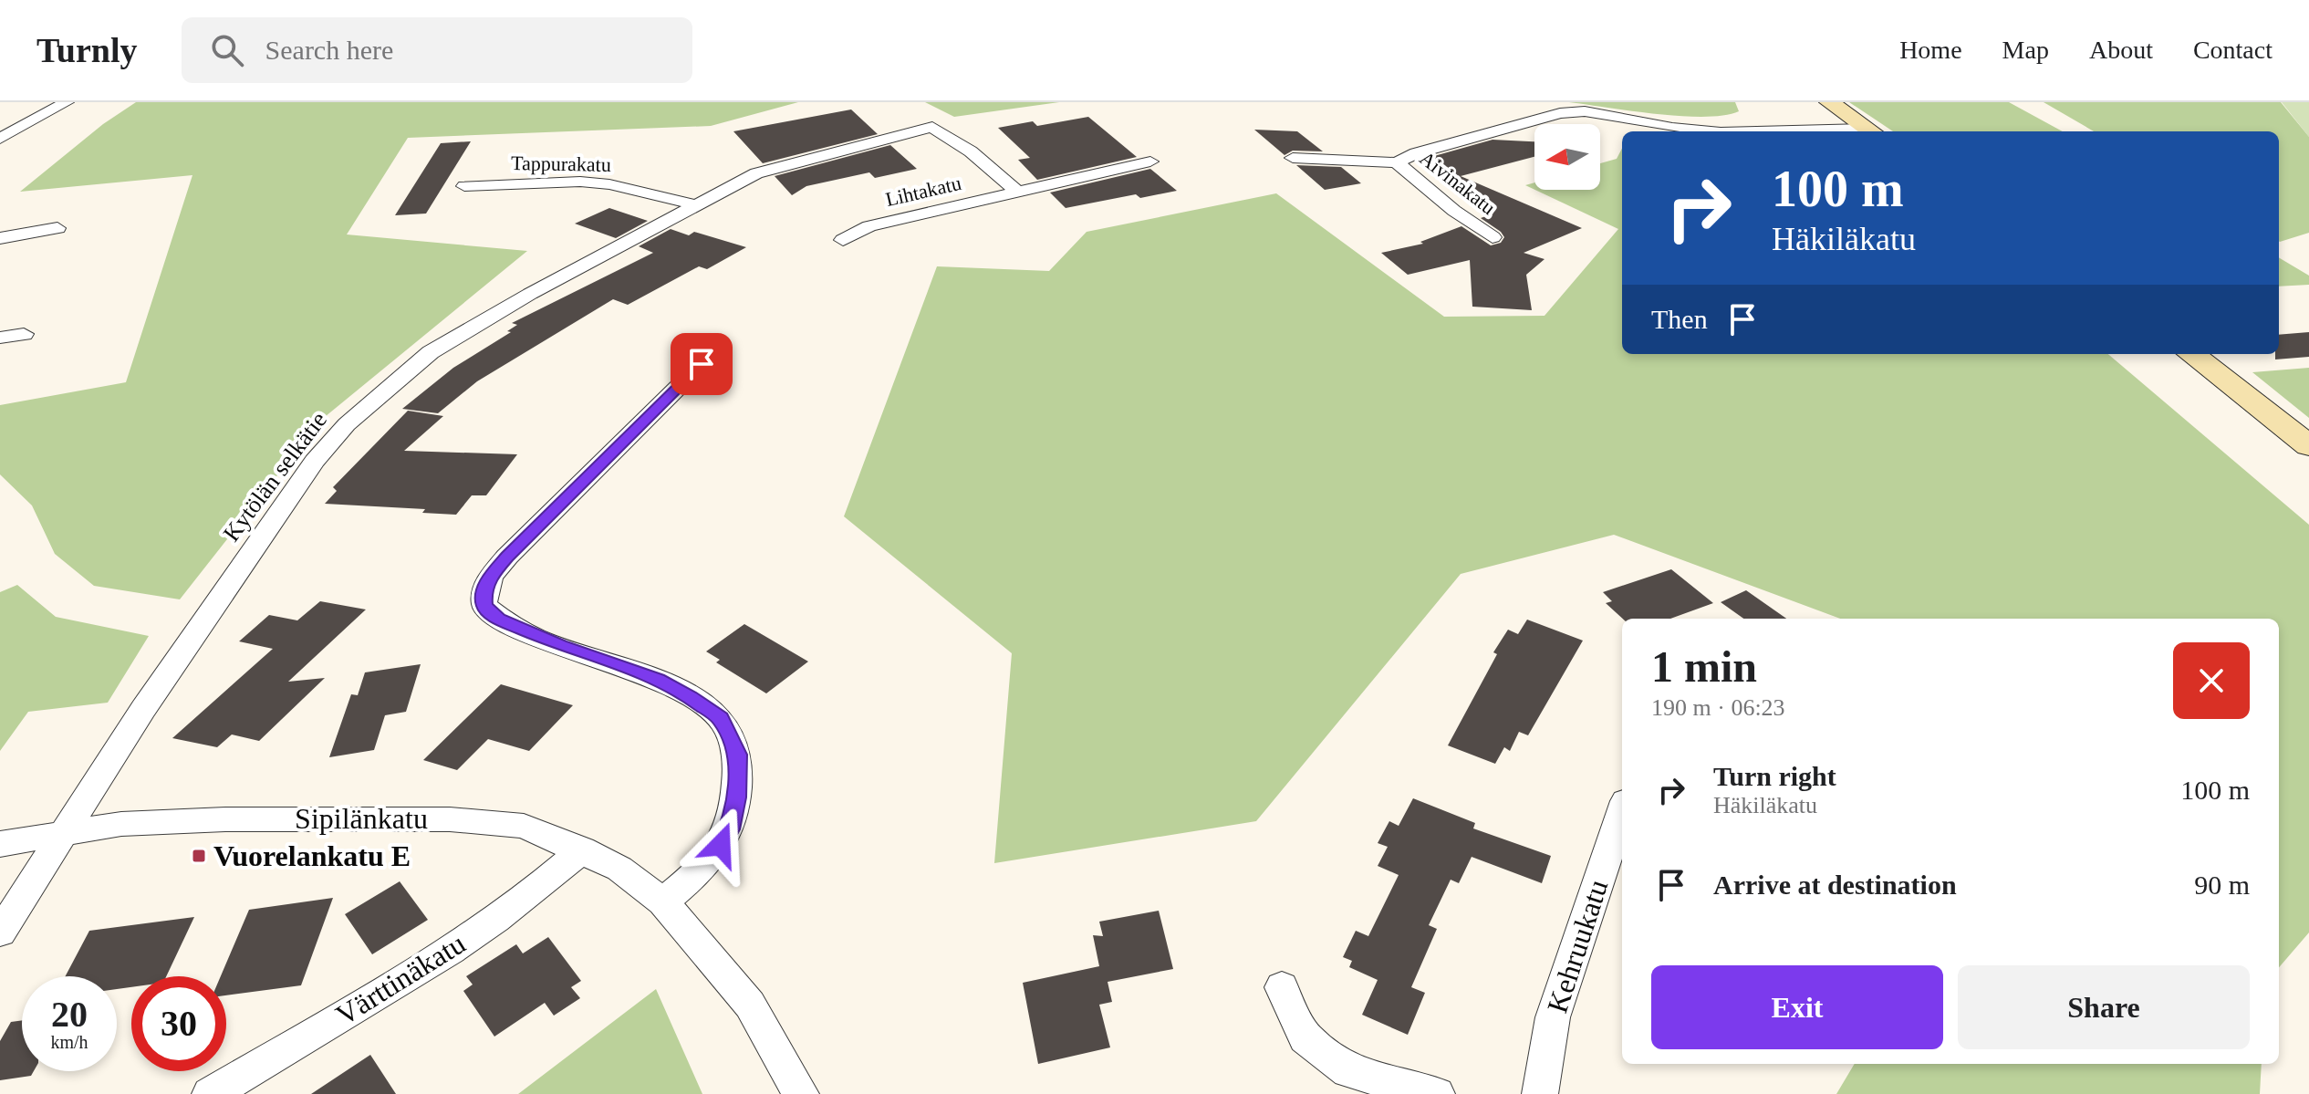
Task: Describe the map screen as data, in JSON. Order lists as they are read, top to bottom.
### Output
{
  "streets": {
    "street": [
      "Tappurakatu",
      "Aivinakatu",
      "Lihtakatu",
      "Kytölän selkätie",
      "Sipilänkatu",
      "Kehruukatu",
      "Värttinäkatu"
    ]
  },
  "crossings": [
    ["Tappurakatu", "Kytölän selkätie"],
    ["Lihtakatu", "Kytölän selkätie"],
    ["Kytölän selkätie", "Sipilänkatu"],
    ["Sipilänkatu", "Värttinäkatu"]
  ],
  "places": {
    "transit": ["Vuorelankatu E"]
  },
  "north": "left",
  "page": {
    "header": "Turnly",
    "search": "Search here",
    "nav": [
      "Home",
      "Map",
      "About",
      "Contact"
    ],
    "turn": ["100 m", "Häkiläkatu"],
    "then": "Then",
    "heading": ["1 min", "190 m · 06:23"],
    "list": [
      {
        "name": "Turn right",
        "note": "Häkiläkatu",
        "value": "100 m"
      },
      {
        "name": "Arrive at destination",
        "value": "90 m"
      }
    ],
    "buttons": ["Exit", "Share"],
    "speed": "20 km/h",
    "limit": "30"
  }
}
